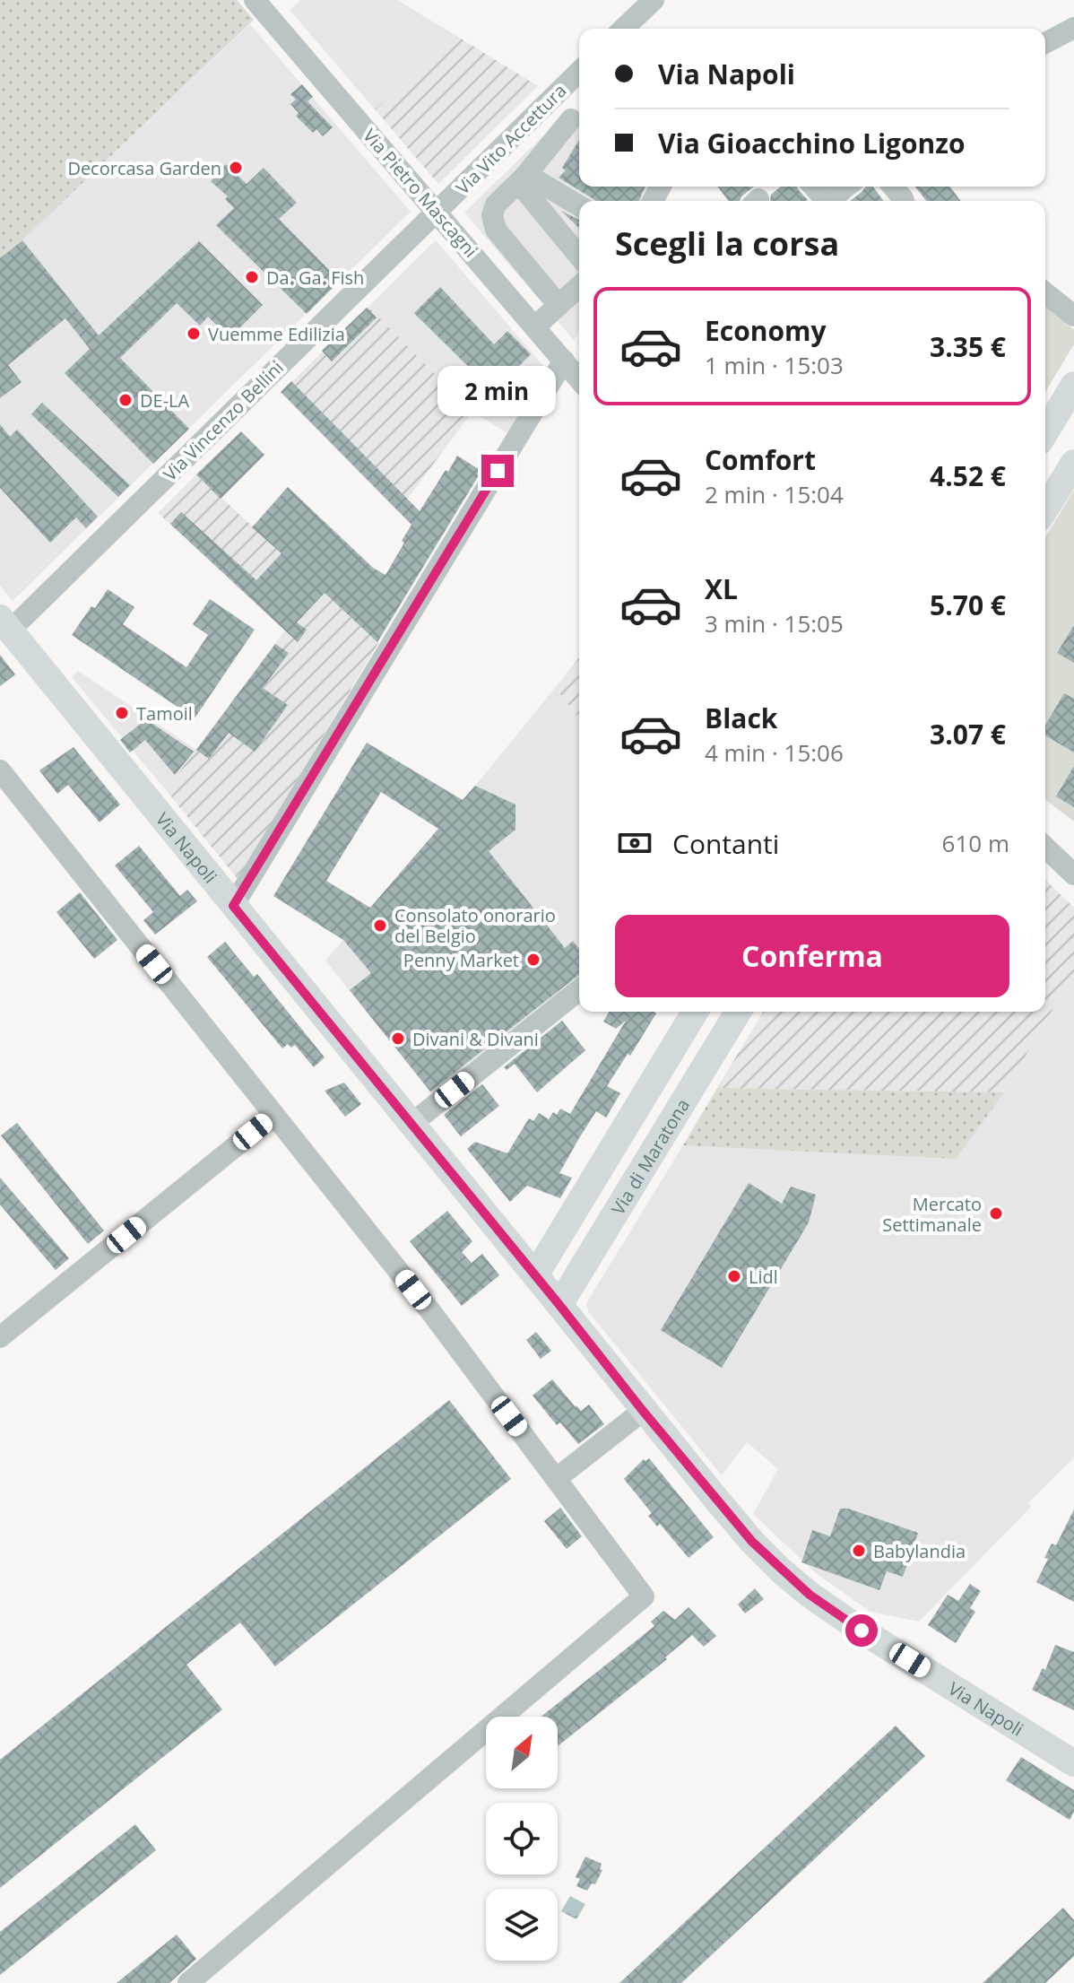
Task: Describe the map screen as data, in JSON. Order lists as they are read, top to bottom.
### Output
{
  "streets": {
    "main road": ["Via Napoli", "Via di Maratona"],
    "street": ["Via Vito Accettura", "Via Pietro Mascagni", "Via Vincenzo Bellini"]
  },
  "crossings": [
    ["Via Vito Accettura", "Via Pietro Mascagni"],
    ["Via Vito Accettura", "Via Vincenzo Bellini"],
    ["Via Pietro Mascagni", "Via Vincenzo Bellini"],
    ["Via Vincenzo Bellini", "Via Napoli"],
    ["Via Napoli", "Via di Maratona"]
  ],
  "places": [
    "Decorcasa Garden",
    "Da. Ga. Fish",
    "Vuemme Edilizia",
    "DE-LA",
    "Tamoil",
    "Consolato onorario del Belgio",
    "Penny Market",
    "Divani & Divani",
    "Mercato Settimanale",
    "Lidl",
    "Babylandia"
  ],
  "north": "top right",
  "page": {
    "banner": ["Via Napoli", "Via Gioacchino Ligonzo"],
    "heading": "Scegli la corsa",
    "list": [
      {
        "name": "Economy",
        "note": "1 min · 15:03",
        "value": "3.35 €"
      },
      {
        "name": "Comfort",
        "note": "2 min · 15:04",
        "value": "4.52 €"
      },
      {
        "name": "XL",
        "note": "3 min · 15:05",
        "value": "5.70 €"
      },
      {
        "name": "Black",
        "note": "4 min · 15:06",
        "value": "3.07 €"
      }
    ],
    "bubble": "2 min",
    "pay": ["Contanti", "610 m"],
    "buttons": "Conferma"
  }
}
